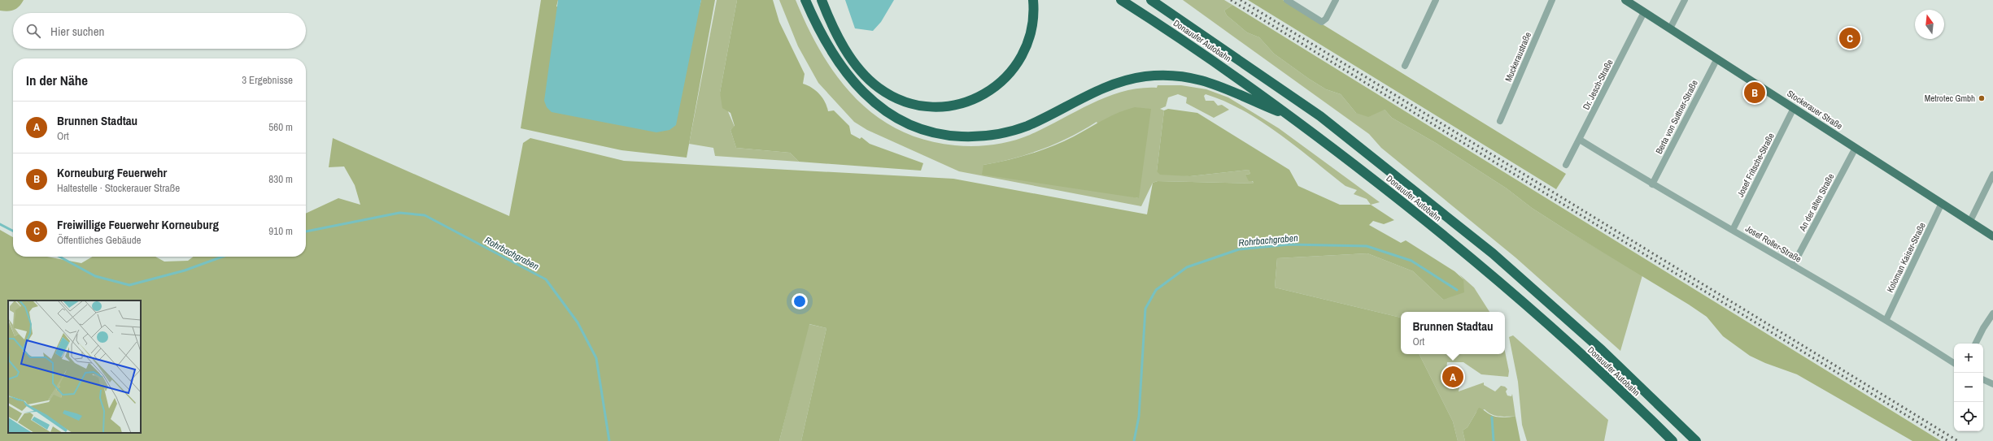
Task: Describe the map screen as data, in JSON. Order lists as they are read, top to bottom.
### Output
{
  "streets": {
    "highway": ["Donauufer Autobahn"],
    "main road": ["Stockerauer Straße"],
    "street": [
      "Muckeraustraße",
      "Dr. Jesch-Straße",
      "Berta von Suttner-Straße",
      "Josef Fritsche-Straße",
      "An der alten Straße",
      "Josef Roller-Straße",
      "Koloman Kaiser-Straße"
    ]
  },
  "crossings": [
    ["Dr. Jesch-Straße", "Stockerauer Straße"],
    ["Dr. Jesch-Straße", "Josef Roller-Straße"],
    ["Stockerauer Straße", "Berta von Suttner-Straße"],
    ["Stockerauer Straße", "Josef Fritsche-Straße"],
    ["Stockerauer Straße", "An der alten Straße"],
    ["Stockerauer Straße", "Koloman Kaiser-Straße"],
    ["Berta von Suttner-Straße", "Josef Roller-Straße"],
    ["Josef Fritsche-Straße", "Josef Roller-Straße"],
    ["An der alten Straße", "Josef Roller-Straße"],
    ["Josef Roller-Straße", "Koloman Kaiser-Straße"]
  ],
  "water": ["Rohrbachgraben"],
  "places": ["Metrotec Gmbh"],
  "north": "top",
  "page": {
    "search": "Hier suchen",
    "pins": ["C", "B", "A"],
    "heading": ["In der Nähe", "3 Ergebnisse"],
    "list": [
      {
        "mark": "A",
        "name": "Brunnen Stadtau",
        "note": "Ort",
        "value": "560 m"
      },
      {
        "mark": "B",
        "name": "Korneuburg Feuerwehr",
        "note": "Haltestelle · Stockerauer Straße",
        "value": "830 m"
      },
      {
        "mark": "C",
        "name": "Freiwillige Feuerwehr Korneuburg",
        "note": "Öffentliches Gebäude",
        "value": "910 m"
      }
    ],
    "popup": ["Brunnen Stadtau", "Ort"],
    "map_buttons": ["+", "−"]
  }
}
